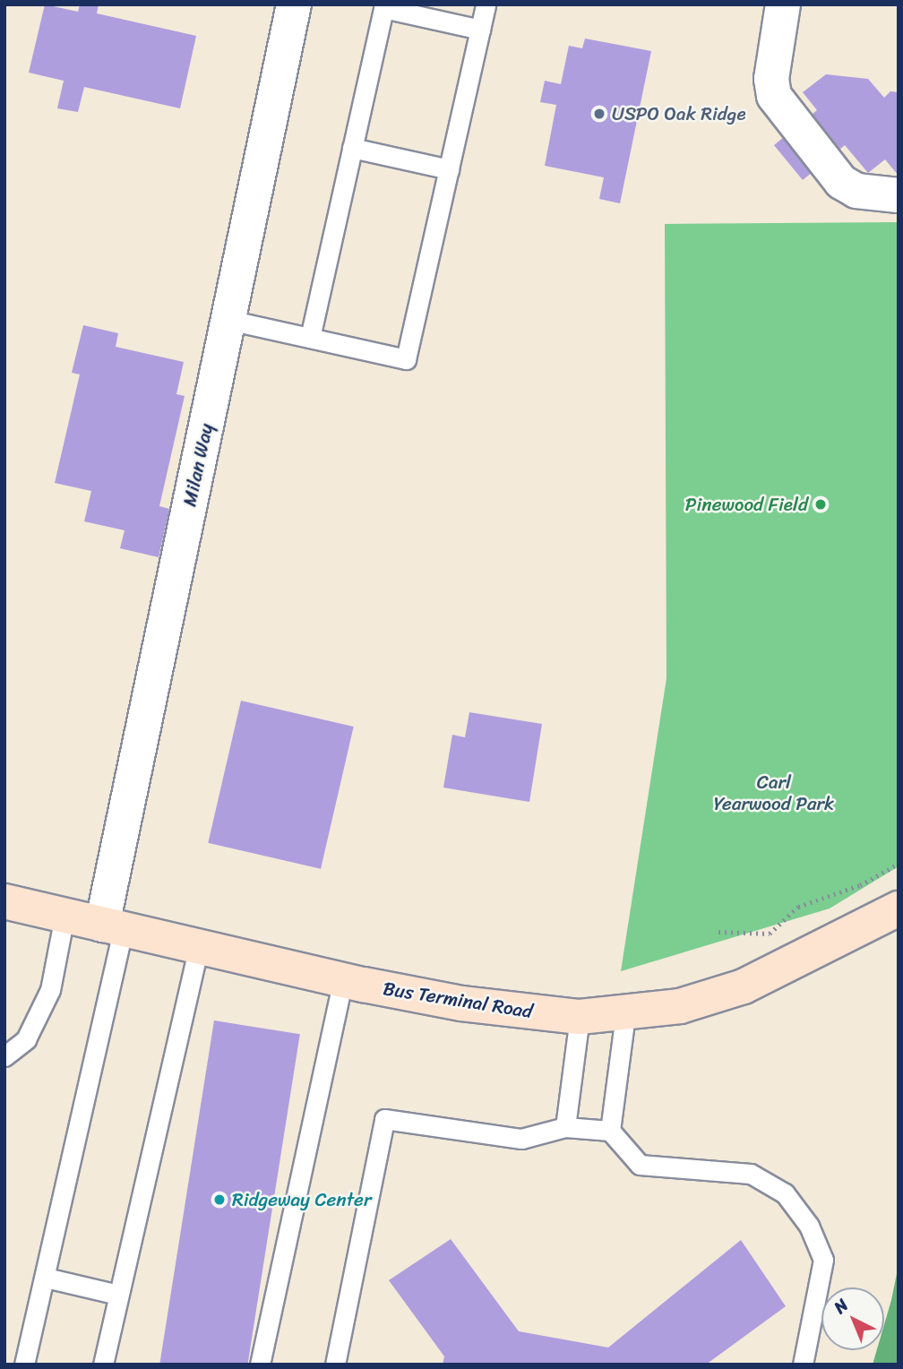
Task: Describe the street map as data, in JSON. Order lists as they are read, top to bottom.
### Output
{
  "streets": {
    "street": ["Milan Way", "Bus Terminal Road"]
  },
  "crossings": [
    ["Milan Way", "Bus Terminal Road"]
  ],
  "parks": ["Carl Yearwood Park"],
  "places": ["USPO Oak Ridge", "Pinewood Field", "Ridgeway Center"],
  "north": "top left"
}
